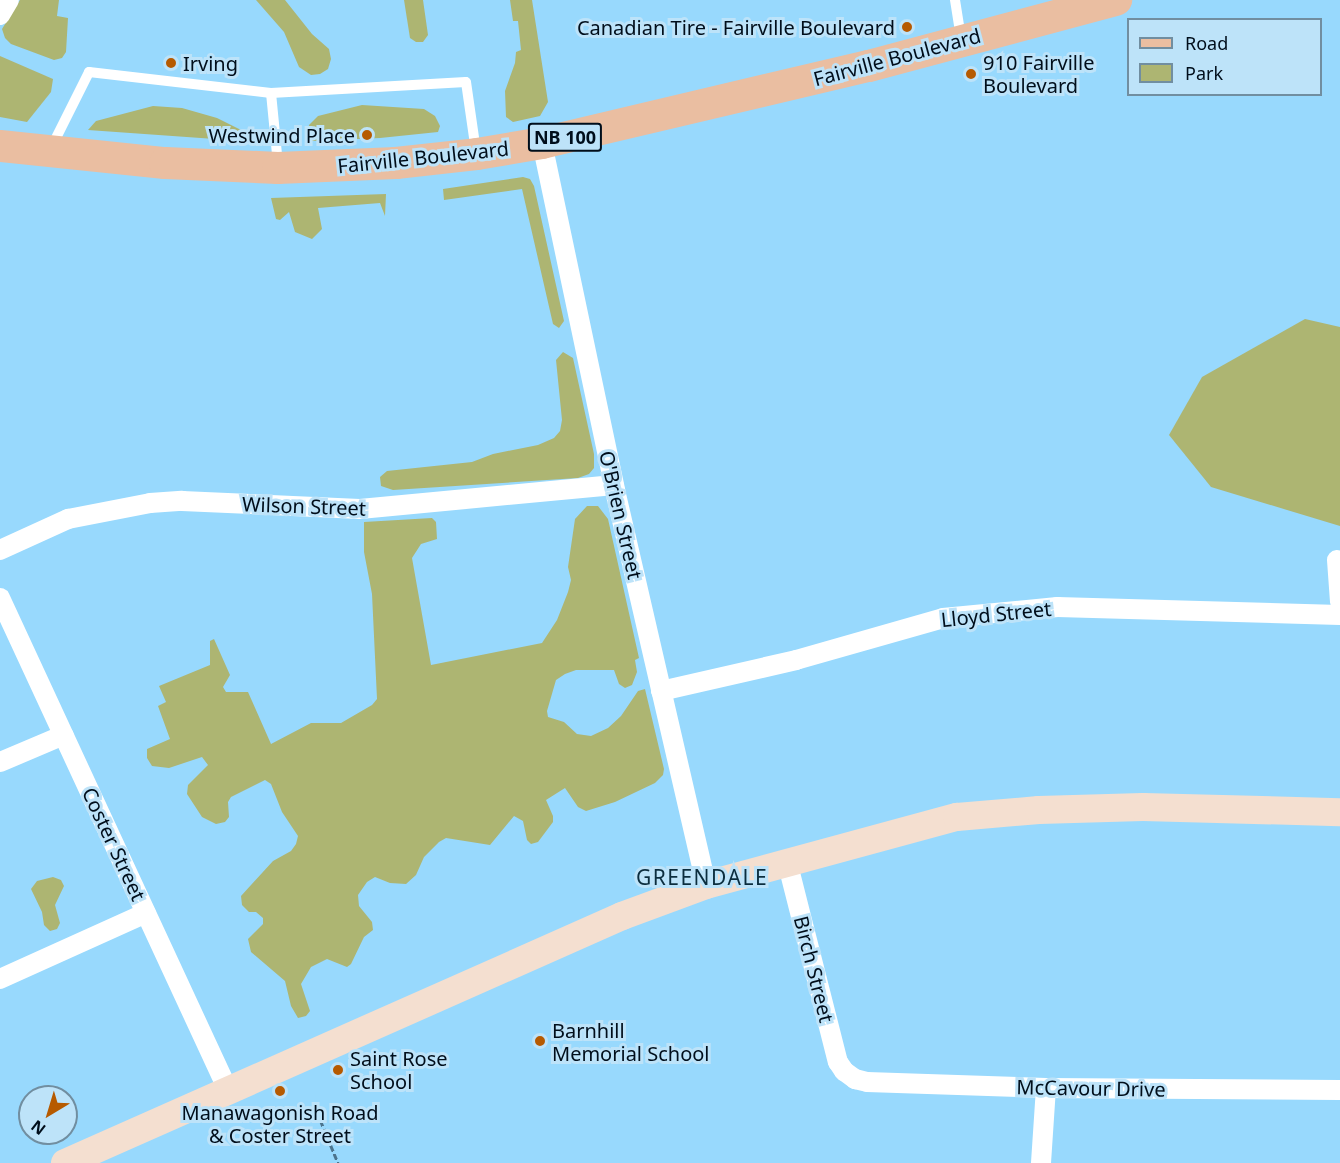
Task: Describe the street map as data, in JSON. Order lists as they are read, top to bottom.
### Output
{
  "streets": {
    "main road": ["Fairville Boulevard", "NB 100"],
    "street": [
      "Wilson Street",
      "O'Brien Street",
      "Lloyd Street",
      "Coster Street",
      "Birch Street",
      "McCavour Drive"
    ]
  },
  "crossings": [
    ["Fairville Boulevard", "O'Brien Street"],
    ["Wilson Street", "O'Brien Street"],
    ["O'Brien Street", "Lloyd Street"],
    ["Birch Street", "McCavour Drive"]
  ],
  "districts": ["GREENDALE"],
  "places": [
    "Canadian Tire - Fairville Boulevard",
    "Irving",
    "910 Fairville Boulevard",
    "Westwind Place",
    "Barnhill Memorial School",
    "Saint Rose School",
    "Manawagonish Road & Coster Street"
  ],
  "legend": ["Road", "Park"],
  "north": "bottom left"
}
